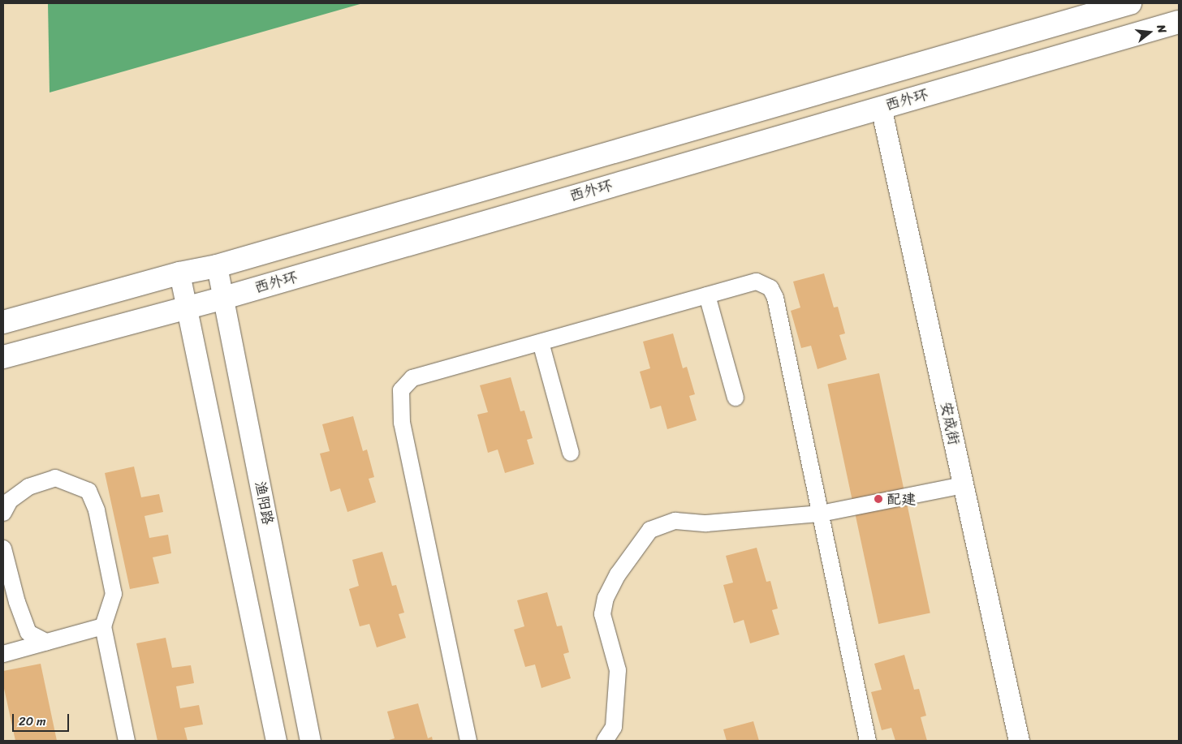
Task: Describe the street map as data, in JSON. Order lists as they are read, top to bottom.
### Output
{
  "streets": {
    "highway": ["西外环"],
    "street": ["安成街", "渔阳路"]
  },
  "crossings": [
    ["西外环", "安成街"],
    ["西外环", "渔阳路"]
  ],
  "places": ["配建"],
  "scale_bar": "20 m",
  "north": "right"
}
